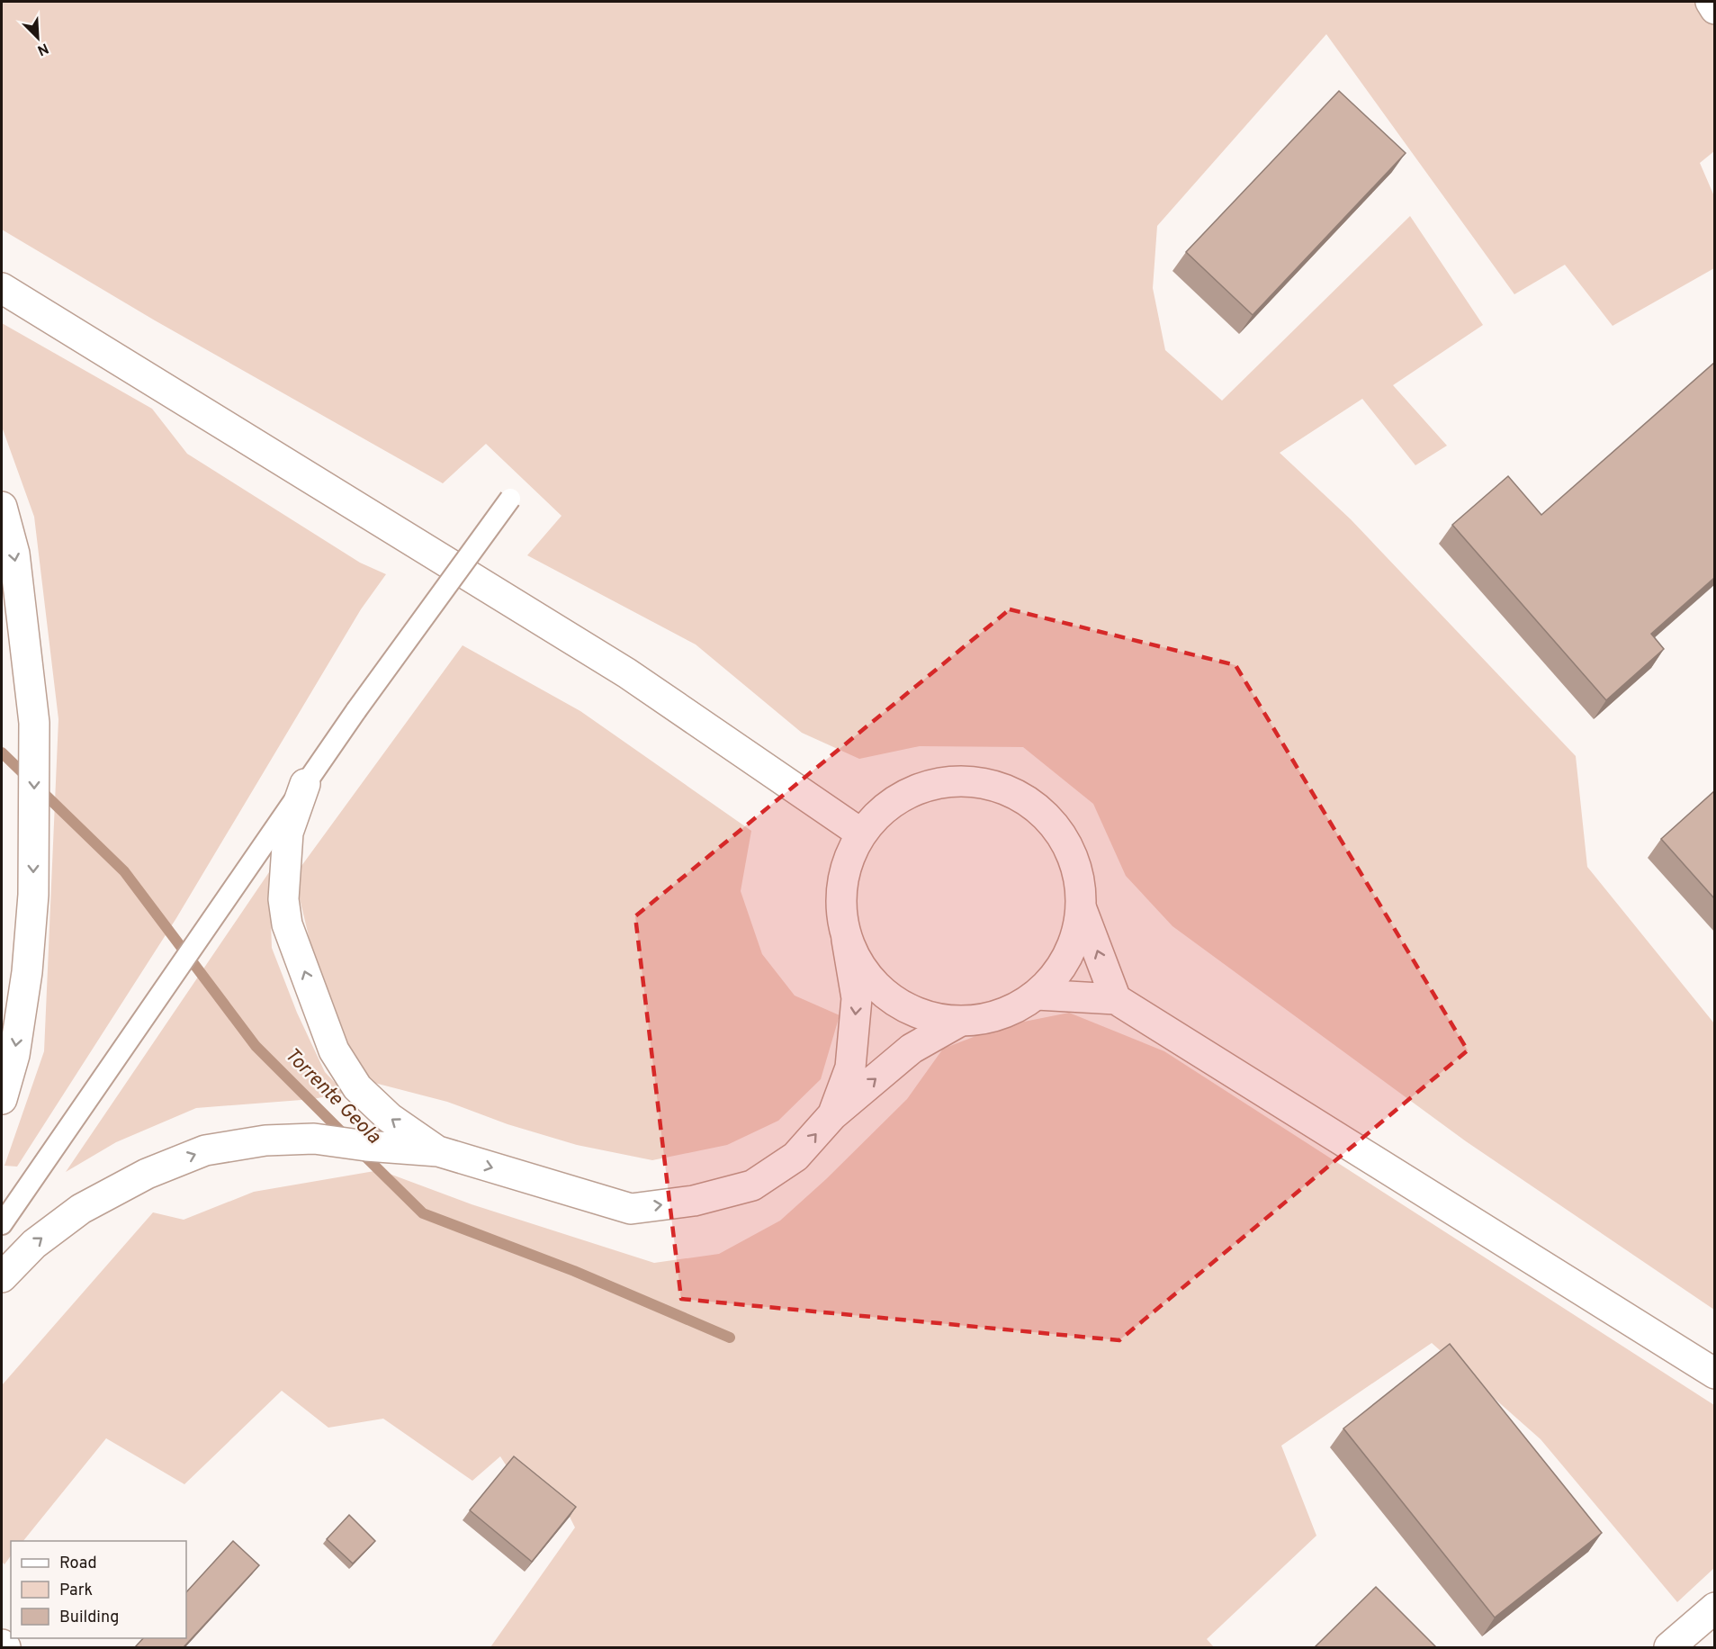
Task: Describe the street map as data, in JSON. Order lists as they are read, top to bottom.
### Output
{
  "water": ["Torrente Geola"],
  "legend": ["Road", "Park", "Building"],
  "north": "bottom right"
}
